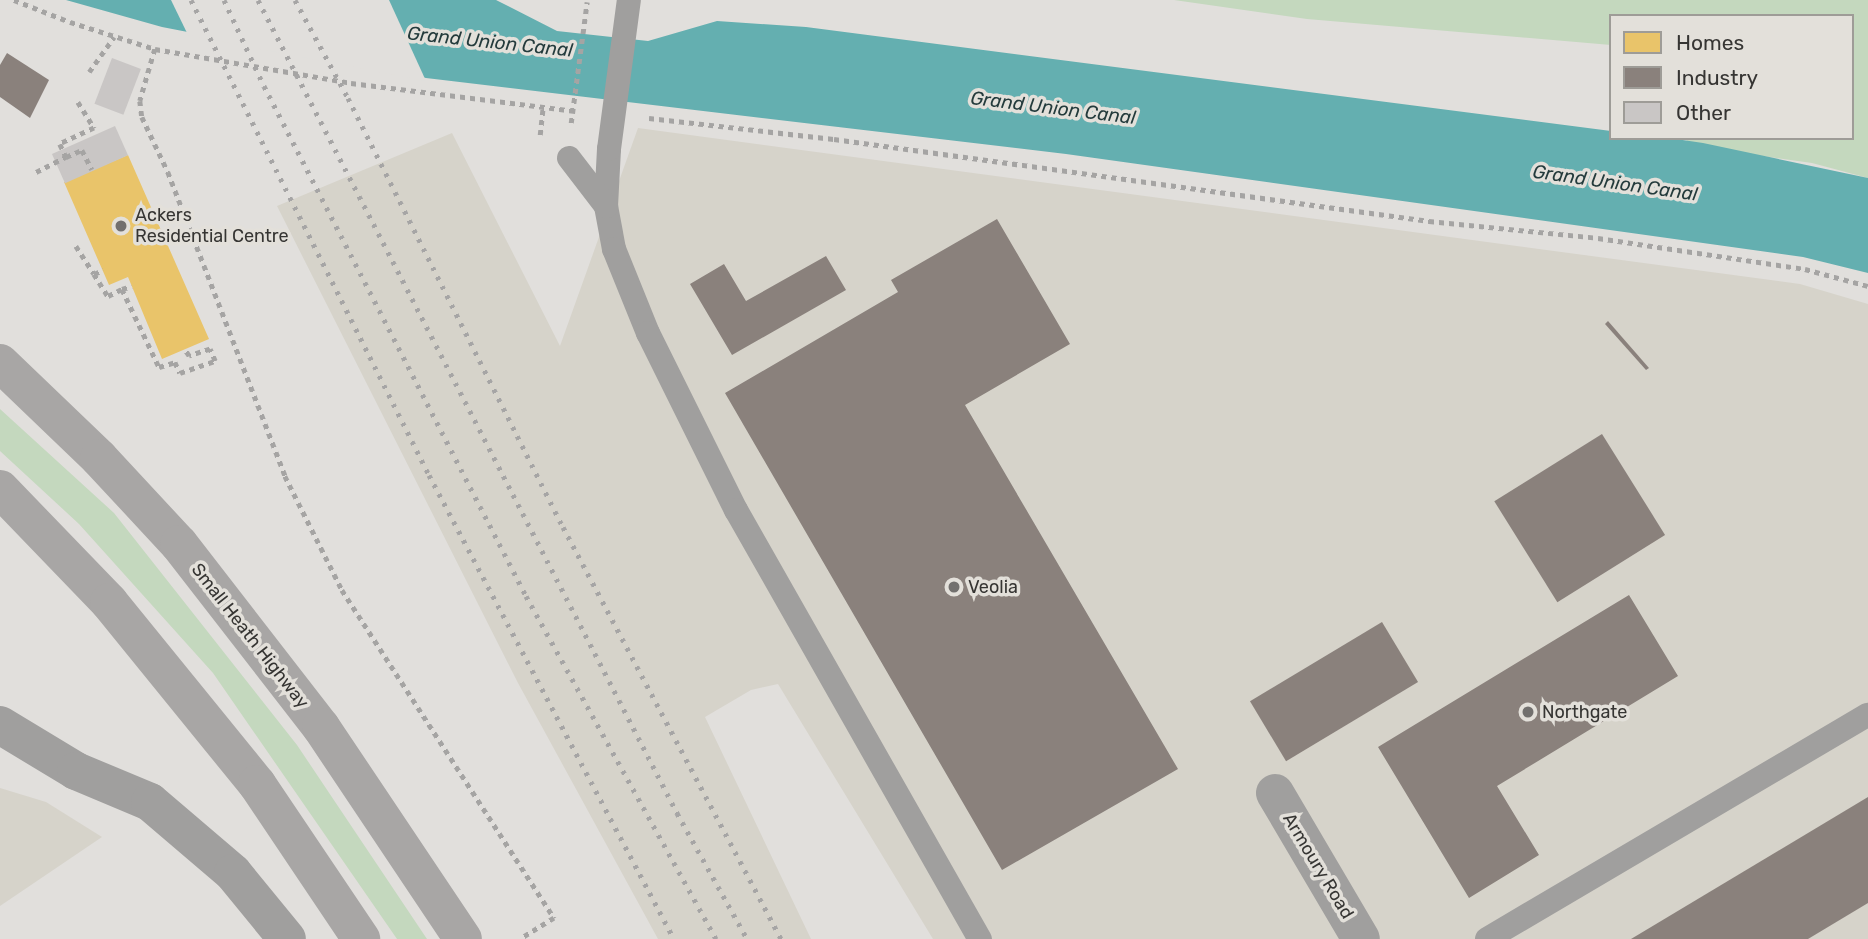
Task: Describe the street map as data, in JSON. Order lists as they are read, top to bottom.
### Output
{
  "streets": {
    "highway": ["Small Heath Highway"],
    "street": ["Armoury Road"]
  },
  "water": ["Grand Union Canal"],
  "places": ["Ackers Residential Centre", "Veolia", "Northgate"],
  "legend": ["Homes", "Industry", "Other"]
}
